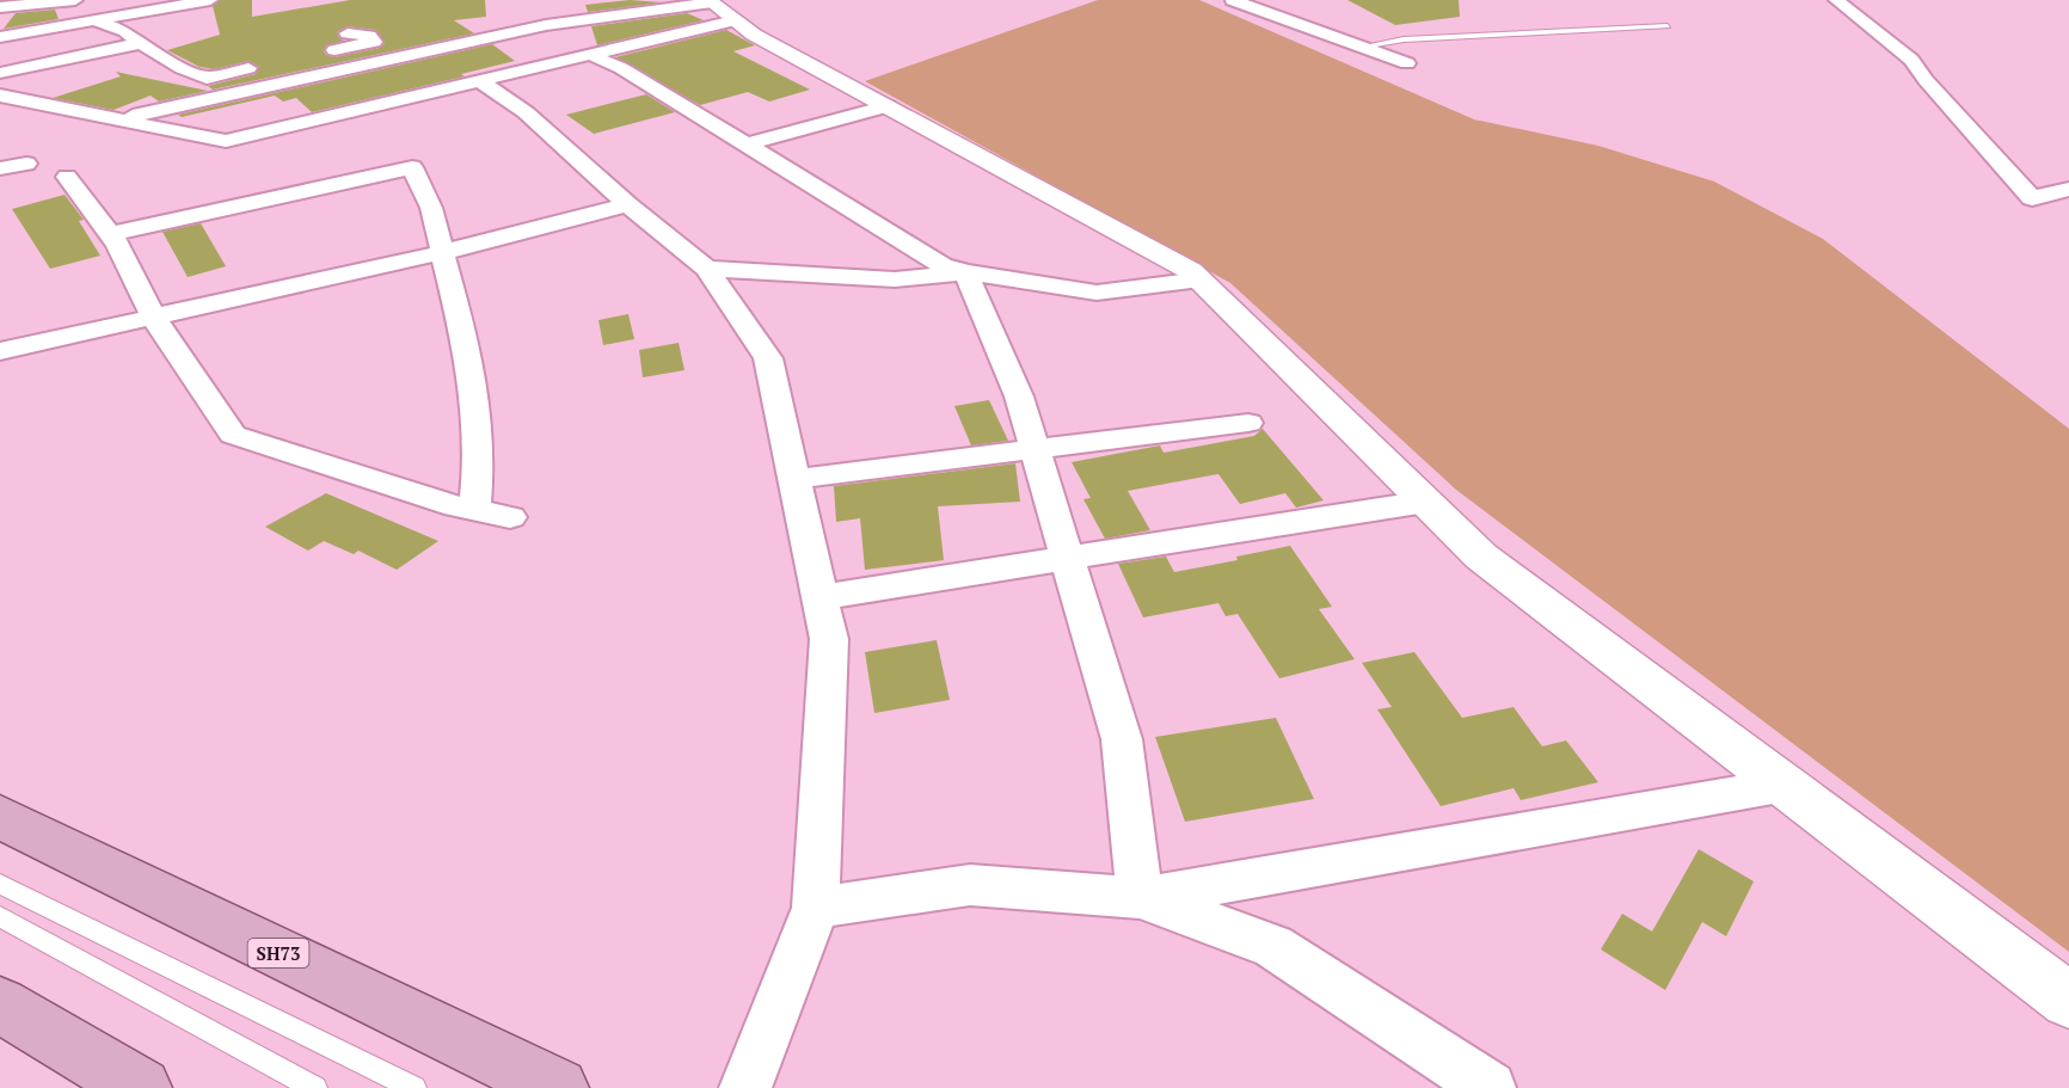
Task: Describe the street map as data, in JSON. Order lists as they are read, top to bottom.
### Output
{
  "streets": {
    "main road": ["SH73"]
  }
}
